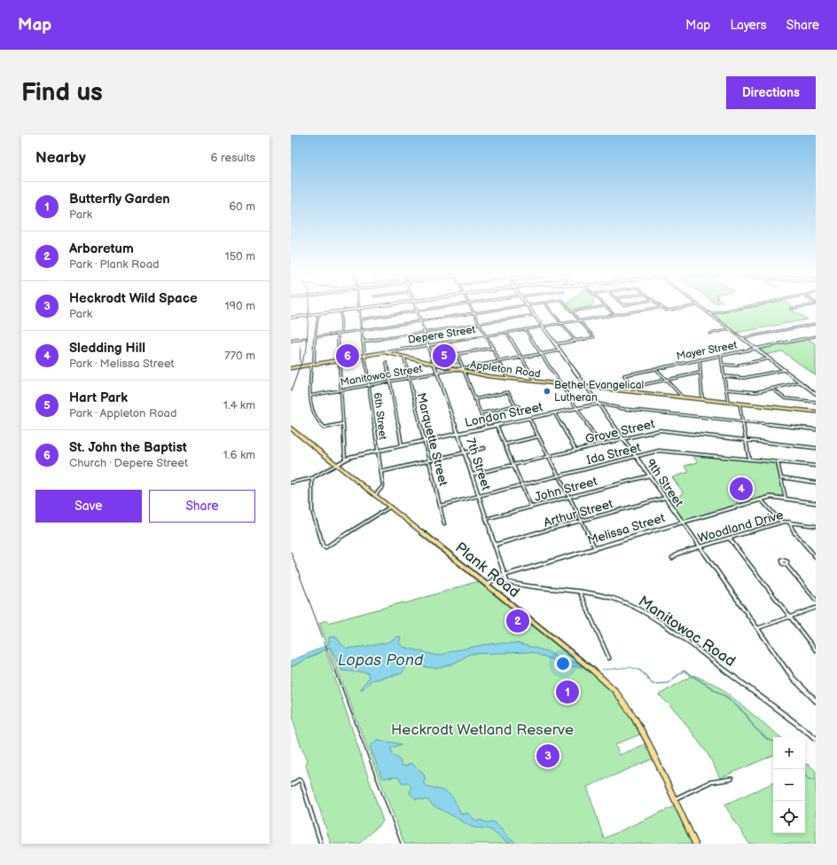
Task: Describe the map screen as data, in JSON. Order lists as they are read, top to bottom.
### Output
{
  "streets": {
    "main road": [
      "Depere Street",
      "Appleton Road",
      "9th Street",
      "Plank Road"
    ],
    "street": [
      "Mayer Street",
      "Manitowoc Street",
      "London Street",
      "6th Street",
      "Grove Street",
      "Marquette Street",
      "Ida Street",
      "7th Street",
      "John Street",
      "Arthur Street",
      "Woodland Drive",
      "Melissa Street",
      "Manitowoc Road"
    ]
  },
  "crossings": [
    ["Depere Street", "Appleton Road"],
    ["Depere Street", "6th Street"],
    ["Depere Street", "7th Street"],
    ["Depere Street", "9th Street"],
    ["Mayer Street", "Appleton Road"],
    ["Appleton Road", "Manitowoc Street"],
    ["Appleton Road", "Marquette Street"],
    ["Appleton Road", "7th Street"],
    ["Appleton Road", "9th Street"],
    ["Manitowoc Street", "6th Street"],
    ["Manitowoc Street", "Marquette Street"],
    ["Manitowoc Street", "7th Street"],
    ["Manitowoc Street", "9th Street"],
    ["London Street", "6th Street"],
    ["London Street", "Marquette Street"],
    ["London Street", "7th Street"],
    ["London Street", "9th Street"],
    ["6th Street", "Plank Road"],
    ["Grove Street", "7th Street"],
    ["Grove Street", "9th Street"],
    ["Marquette Street", "Ida Street"],
    ["Ida Street", "7th Street"],
    ["Ida Street", "9th Street"],
    ["7th Street", "John Street"],
    ["7th Street", "Arthur Street"],
    ["7th Street", "Melissa Street"],
    ["7th Street", "Manitowoc Road"],
    ["9th Street", "John Street"],
    ["9th Street", "Arthur Street"],
    ["9th Street", "Woodland Drive"],
    ["9th Street", "Melissa Street"],
    ["Melissa Street", "Plank Road"],
    ["Melissa Street", "Manitowoc Road"]
  ],
  "water": ["Lopas Pond"],
  "parks": ["Heckrodt Wetland Reserve"],
  "places": ["Bethel Evangelical Lutheran"],
  "page": {
    "header": "Map",
    "nav": ["Map", "Layers", "Share"],
    "buttons": [
      "Directions",
      ["Save", "Share"]
    ],
    "title": "Find us",
    "heading": ["Nearby", "6 results"],
    "list": [
      {
        "mark": "1",
        "name": "Butterfly Garden",
        "note": "Park",
        "value": "60 m"
      },
      {
        "mark": "2",
        "name": "Arboretum",
        "note": "Park · Plank Road",
        "value": "150 m"
      },
      {
        "mark": "3",
        "name": "Heckrodt Wild Space",
        "note": "Park",
        "value": "190 m"
      },
      {
        "mark": "4",
        "name": "Sledding Hill",
        "note": "Park · Melissa Street",
        "value": "770 m"
      },
      {
        "mark": "5",
        "name": "Hart Park",
        "note": "Park · Appleton Road",
        "value": "1.4 km"
      },
      {
        "mark": "6",
        "name": "St. John the Baptist",
        "note": "Church · Depere Street",
        "value": "1.6 km"
      }
    ],
    "pins": [
      "5",
      "6",
      "4",
      "2",
      "1",
      "3"
    ],
    "map_buttons": ["+", "−"]
  }
}
